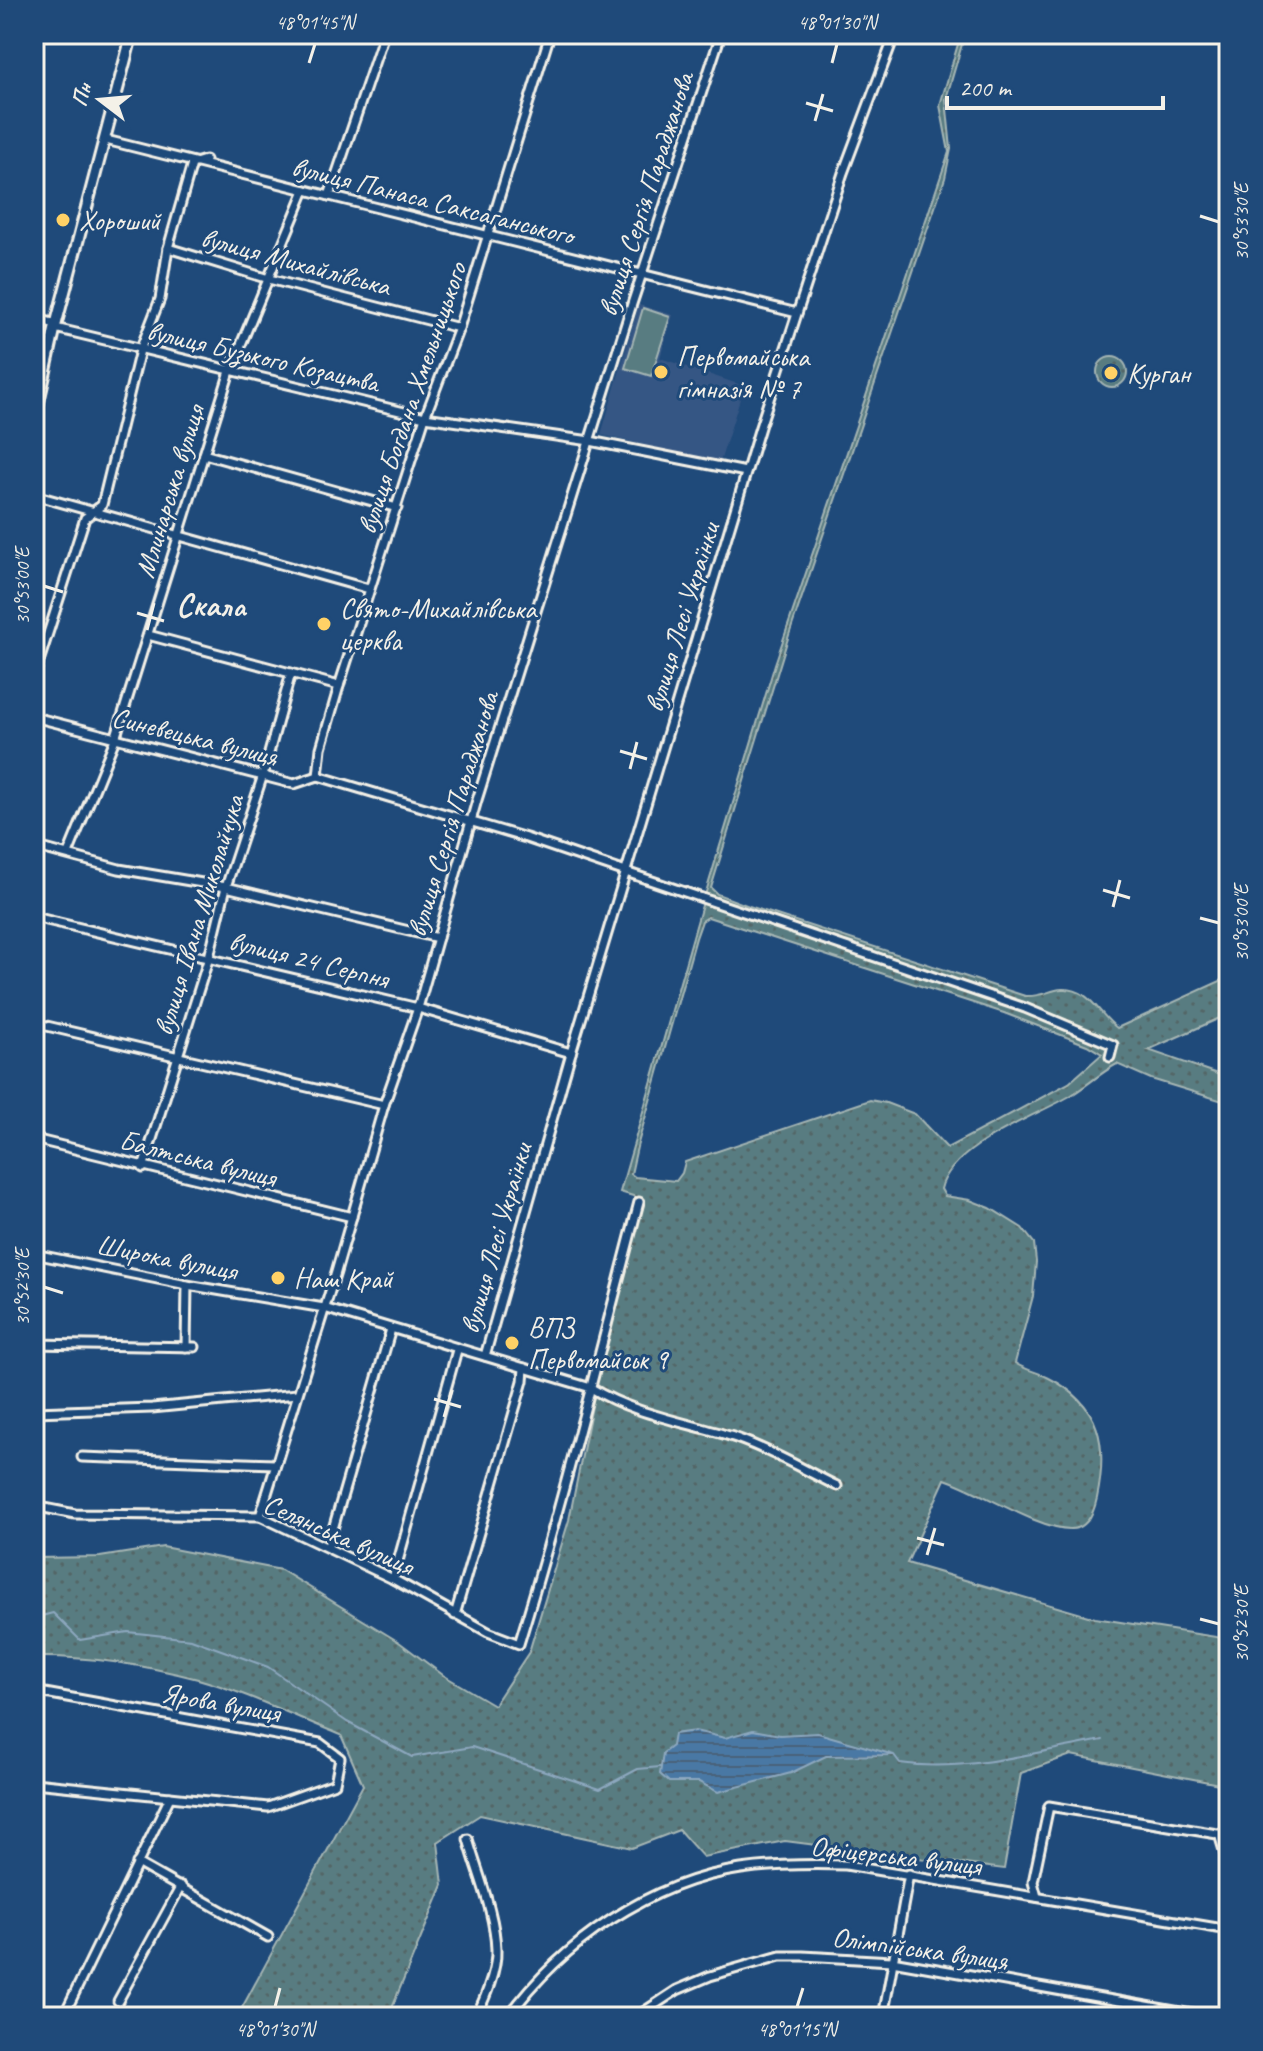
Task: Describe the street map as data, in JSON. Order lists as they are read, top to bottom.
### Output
{
  "streets": {
    "street": [
      "вулиця Сергія Параджанова",
      "вулиця Панаса Саксаганського",
      "вулиця Михайлівська",
      "вулиця Бузького Козацтва",
      "вулиця Богдана Хмельницького",
      "Млинарська вулиця",
      "вулиця Лесі Українки",
      "Синевецька вулиця",
      "вулиця Івана Миколайчука",
      "вулиця 24 Серпня",
      "Балтська вулиця",
      "Широка вулиця",
      "Селянська вулиця",
      "Ярова вулиця",
      "Офіцерська вулиця",
      "Олімпійська вулиця"
    ]
  },
  "crossings": [
    ["вулиця Сергія Параджанова", "вулиця Панаса Саксаганського"],
    ["вулиця Сергія Параджанова", "вулиця Бузького Козацтва"],
    ["вулиця Сергія Параджанова", "Синевецька вулиця"],
    ["вулиця Сергія Параджанова", "вулиця 24 Серпня"],
    ["вулиця Сергія Параджанова", "Балтська вулиця"],
    ["вулиця Сергія Параджанова", "Широка вулиця"],
    ["вулиця Сергія Параджанова", "Селянська вулиця"],
    ["вулиця Панаса Саксаганського", "вулиця Богдана Хмельницького"],
    ["вулиця Панаса Саксаганського", "Млинарська вулиця"],
    ["вулиця Панаса Саксаганського", "вулиця Лесі Українки"],
    ["вулиця Михайлівська", "вулиця Богдана Хмельницького"],
    ["вулиця Михайлівська", "Млинарська вулиця"],
    ["вулиця Бузького Козацтва", "вулиця Богдана Хмельницького"],
    ["вулиця Бузького Козацтва", "Млинарська вулиця"],
    ["вулиця Бузького Козацтва", "вулиця Лесі Українки"],
    ["вулиця Богдана Хмельницького", "Синевецька вулиця"],
    ["Млинарська вулиця", "Синевецька вулиця"],
    ["вулиця Лесі Українки", "Синевецька вулиця"],
    ["вулиця Лесі Українки", "вулиця 24 Серпня"],
    ["вулиця Лесі Українки", "Широка вулиця"],
    ["вулиця Лесі Українки", "Селянська вулиця"],
    ["Синевецька вулиця", "вулиця Івана Миколайчука"],
    ["вулиця Івана Миколайчука", "вулиця 24 Серпня"],
    ["вулиця Івана Миколайчука", "Балтська вулиця"],
    ["Широка вулиця", "Селянська вулиця"]
  ],
  "districts": ["Скала"],
  "places": [
    "Хороший",
    "Первомайська гімназія № 7",
    "Курган",
    "Свято-Михайлівська церква",
    "Наш Край",
    "ВПЗ Первомайськ 9"
  ],
  "scale_bar": "200 m",
  "north": "left",
  "coordinates": [
    "48°01'45\"N",
    "48°01'30\"N",
    "30°53'30\"E",
    "30°53'00\"E",
    "30°52'30\"E",
    "48°01'15\"N"
  ]
}
